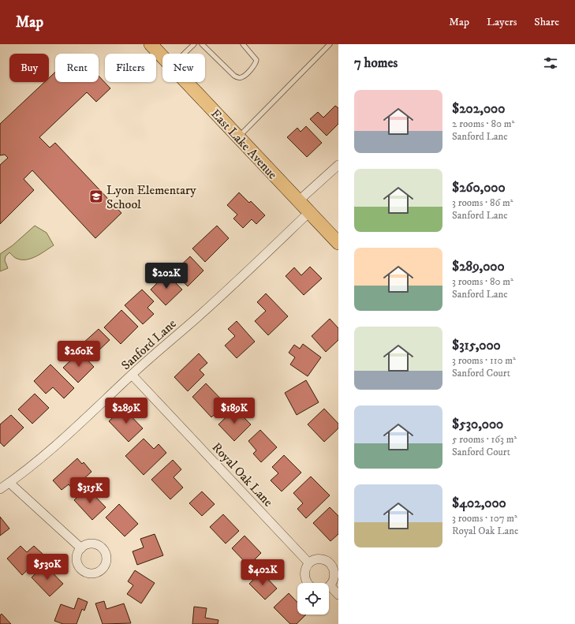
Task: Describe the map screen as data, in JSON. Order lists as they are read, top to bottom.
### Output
{
  "streets": {
    "main road": ["East Lake Avenue"],
    "street": ["Sanford Lane", "Royal Oak Lane"]
  },
  "crossings": [
    ["East Lake Avenue", "Sanford Lane"],
    ["Sanford Lane", "Royal Oak Lane"]
  ],
  "places": {
    "school or university": ["Lyon Elementary School"]
  },
  "page": {
    "header": "Map",
    "nav": ["Map", "Layers", "Share"],
    "heading": "7 homes",
    "chip": [
      "Buy",
      "Rent",
      "Filters",
      "New"
    ],
    "list": [
      {
        "name": "$202,000",
        "note": "2 rooms · 80 m² · Sanford Lane"
      },
      {
        "name": "$260,000",
        "note": "3 rooms · 86 m² · Sanford Lane"
      },
      {
        "name": "$289,000",
        "note": "3 rooms · 80 m² · Sanford Lane"
      },
      {
        "name": "$315,000",
        "note": "3 rooms · 110 m² · Sanford Court"
      },
      {
        "name": "$530,000",
        "note": "5 rooms · 163 m² · Sanford Court"
      },
      {
        "name": "$402,000",
        "note": "3 rooms · 107 m² · Royal Oak Lane"
      }
    ],
    "price": [
      "$202K",
      "$260K",
      "$289K",
      "$189K",
      "$315K",
      "$530K",
      "$402K"
    ]
  }
}
